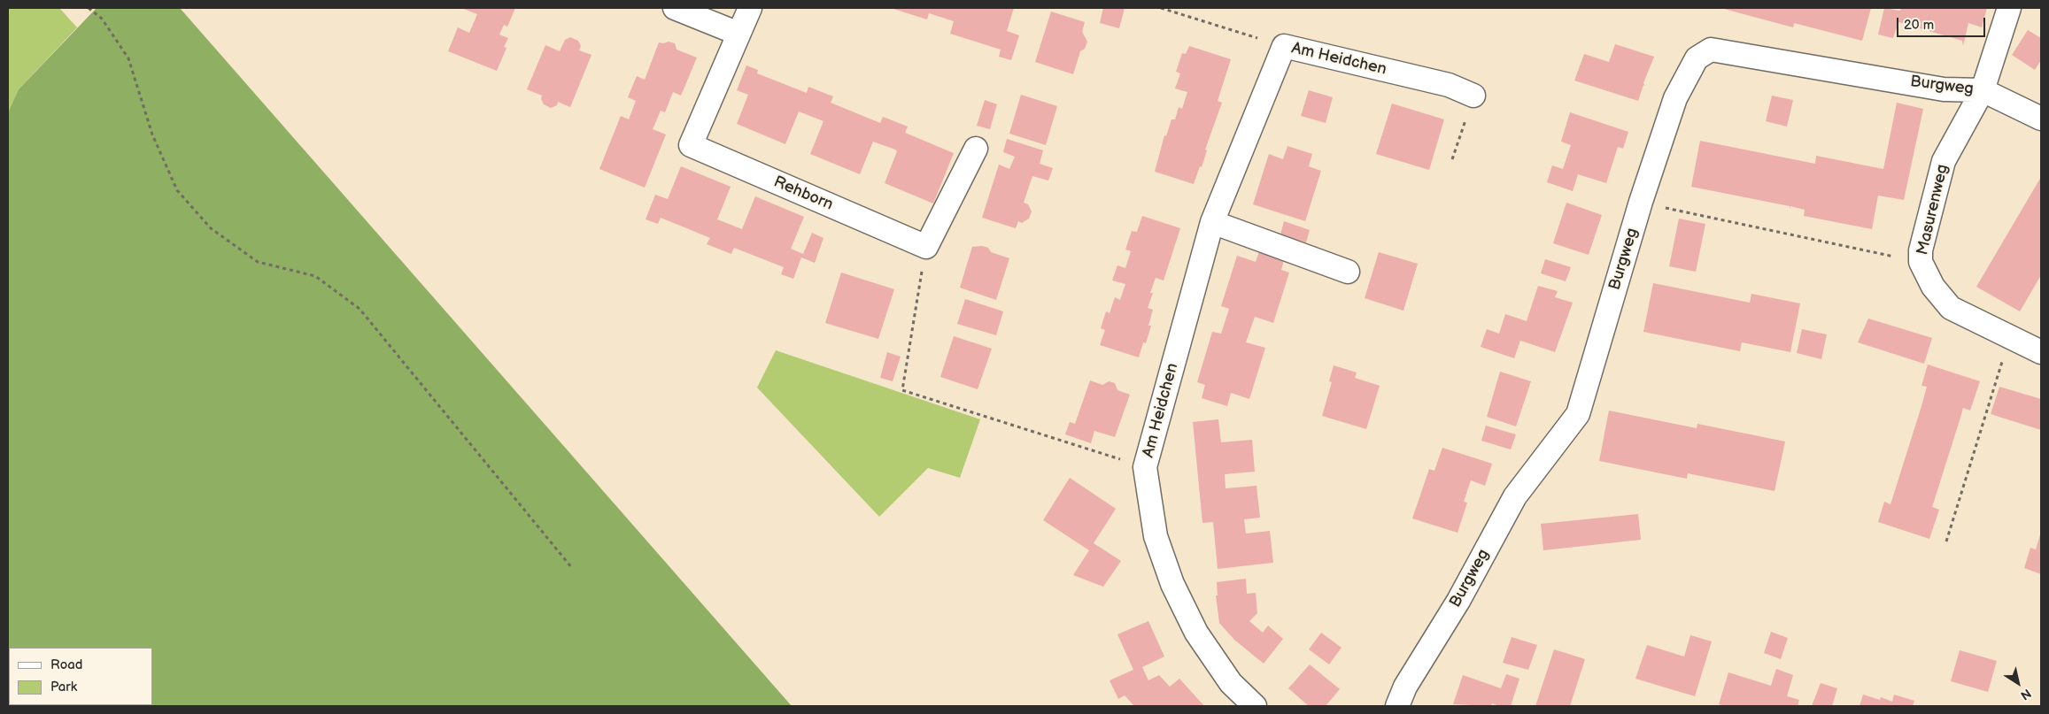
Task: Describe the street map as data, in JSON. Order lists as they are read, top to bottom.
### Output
{
  "streets": {
    "street": [
      "Am Heidchen",
      "Burgweg",
      "Rehborn",
      "Masurenweg"
    ]
  },
  "crossings": [
    ["Burgweg", "Masurenweg"]
  ],
  "legend": ["Road", "Park"],
  "scale_bar": "20 m",
  "north": "bottom right"
}
